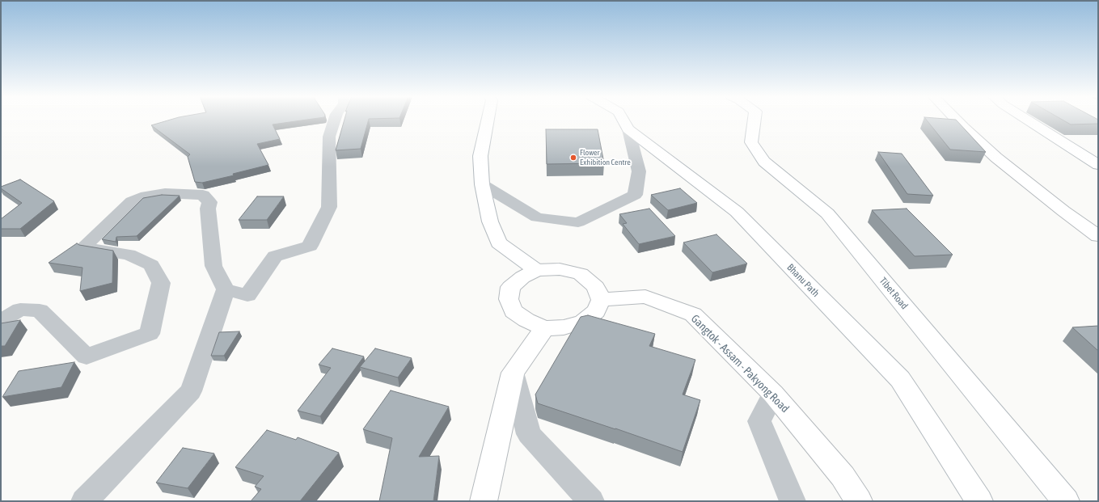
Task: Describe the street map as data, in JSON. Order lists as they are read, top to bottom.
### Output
{
  "streets": {
    "street": ["Bhanu Path", "Tibet Road", "Gangtok - Assam - Pakyong Road"]
  },
  "places": ["Flower Exhibition Centre"]
}
